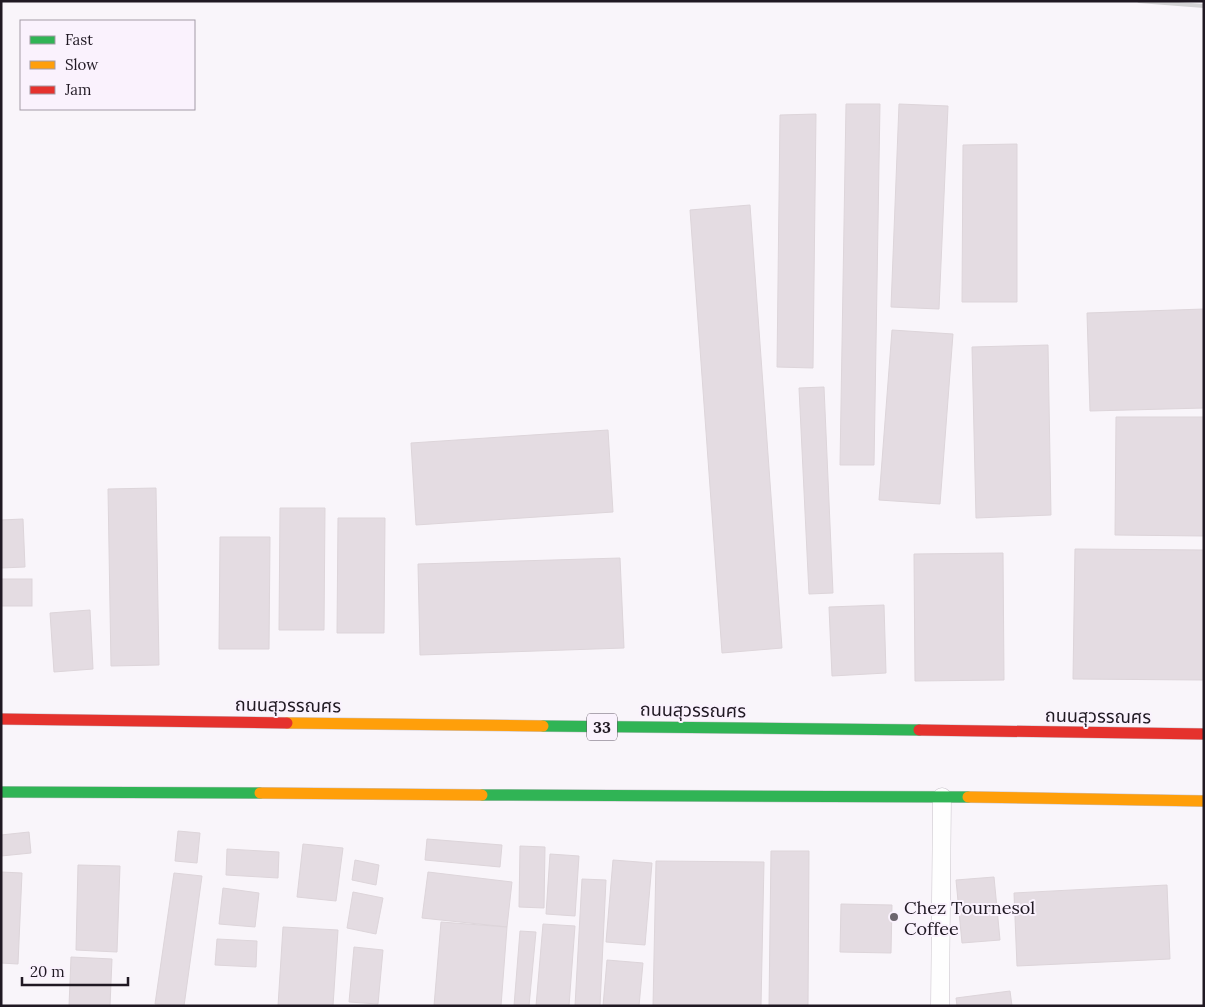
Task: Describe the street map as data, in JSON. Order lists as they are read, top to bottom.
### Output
{
  "streets": {
    "main road": ["ถนนสุวรรณศร", "33"]
  },
  "places": ["Chez Tournesol Coffee"],
  "legend": ["Fast", "Slow", "Jam"],
  "scale_bar": "20 m"
}
